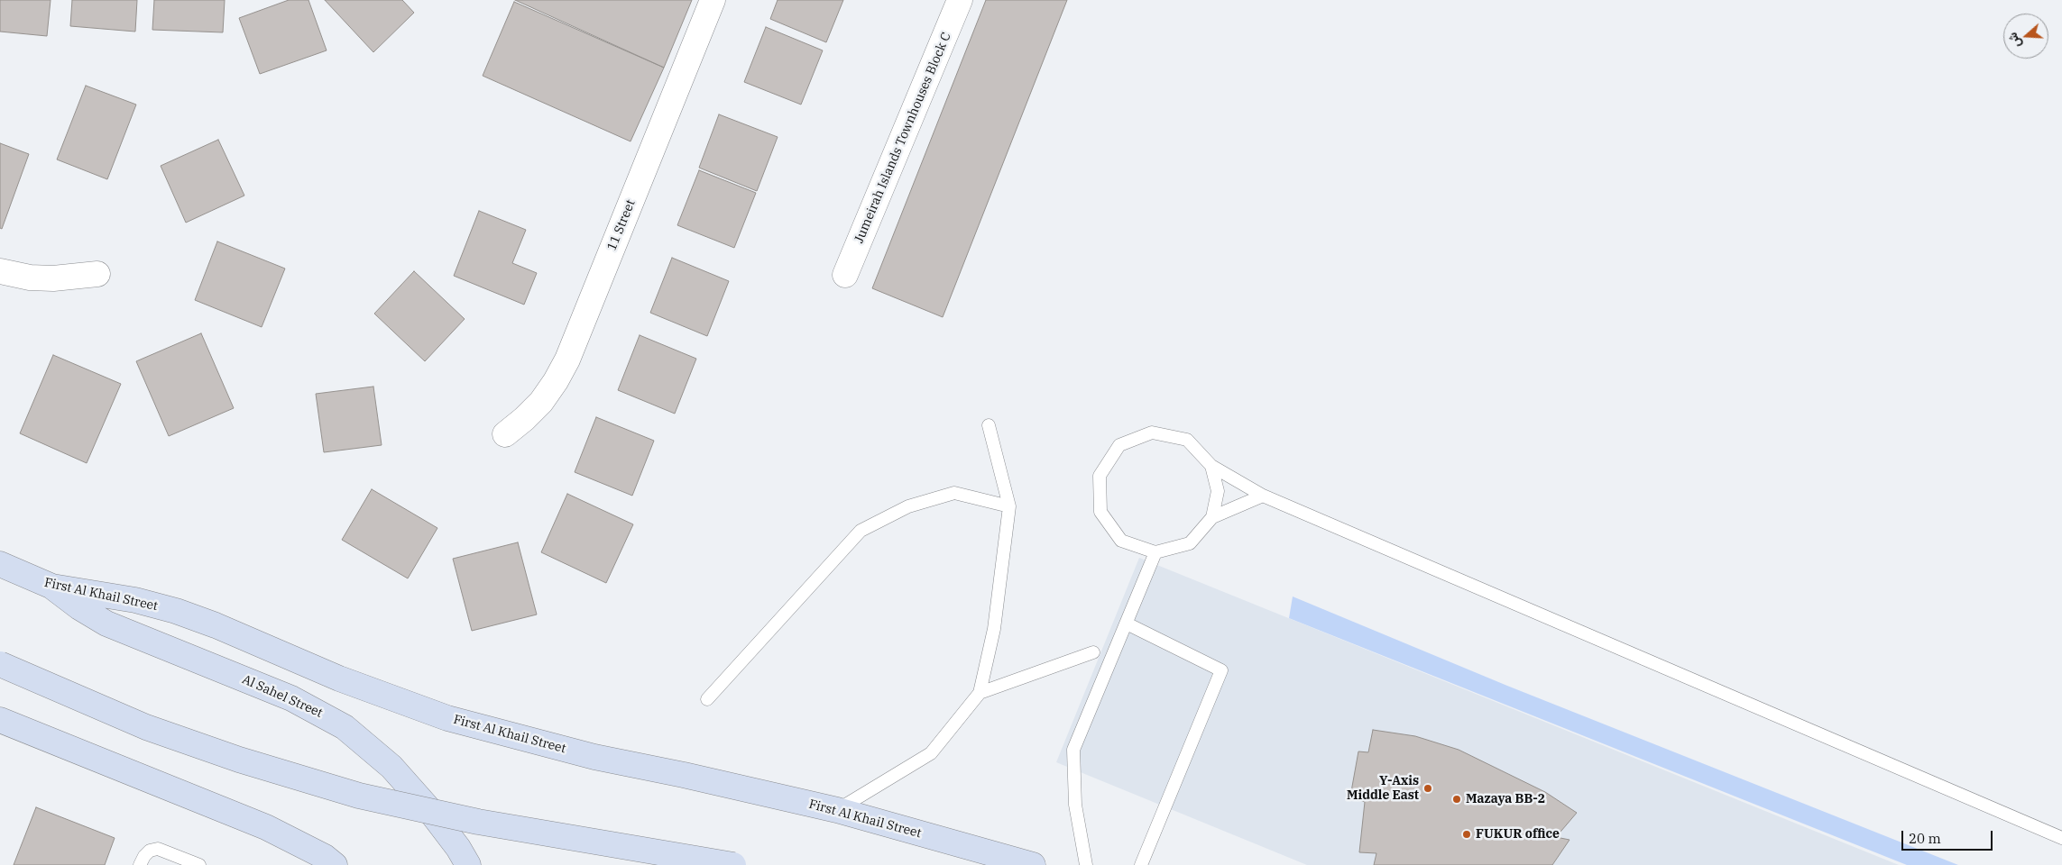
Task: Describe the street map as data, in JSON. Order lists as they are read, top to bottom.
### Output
{
  "streets": {
    "main road": ["First Al Khail Street", "Al Sahel Street"],
    "street": ["Jumeirah Islands Townhouses Block C", "11 Street"]
  },
  "crossings": [
    ["First Al Khail Street", "Al Sahel Street"]
  ],
  "places": ["Y-Axis Middle East", "Mazaya BB-2", "FUKUR office"],
  "scale_bar": "20 m",
  "north": "left"
}
